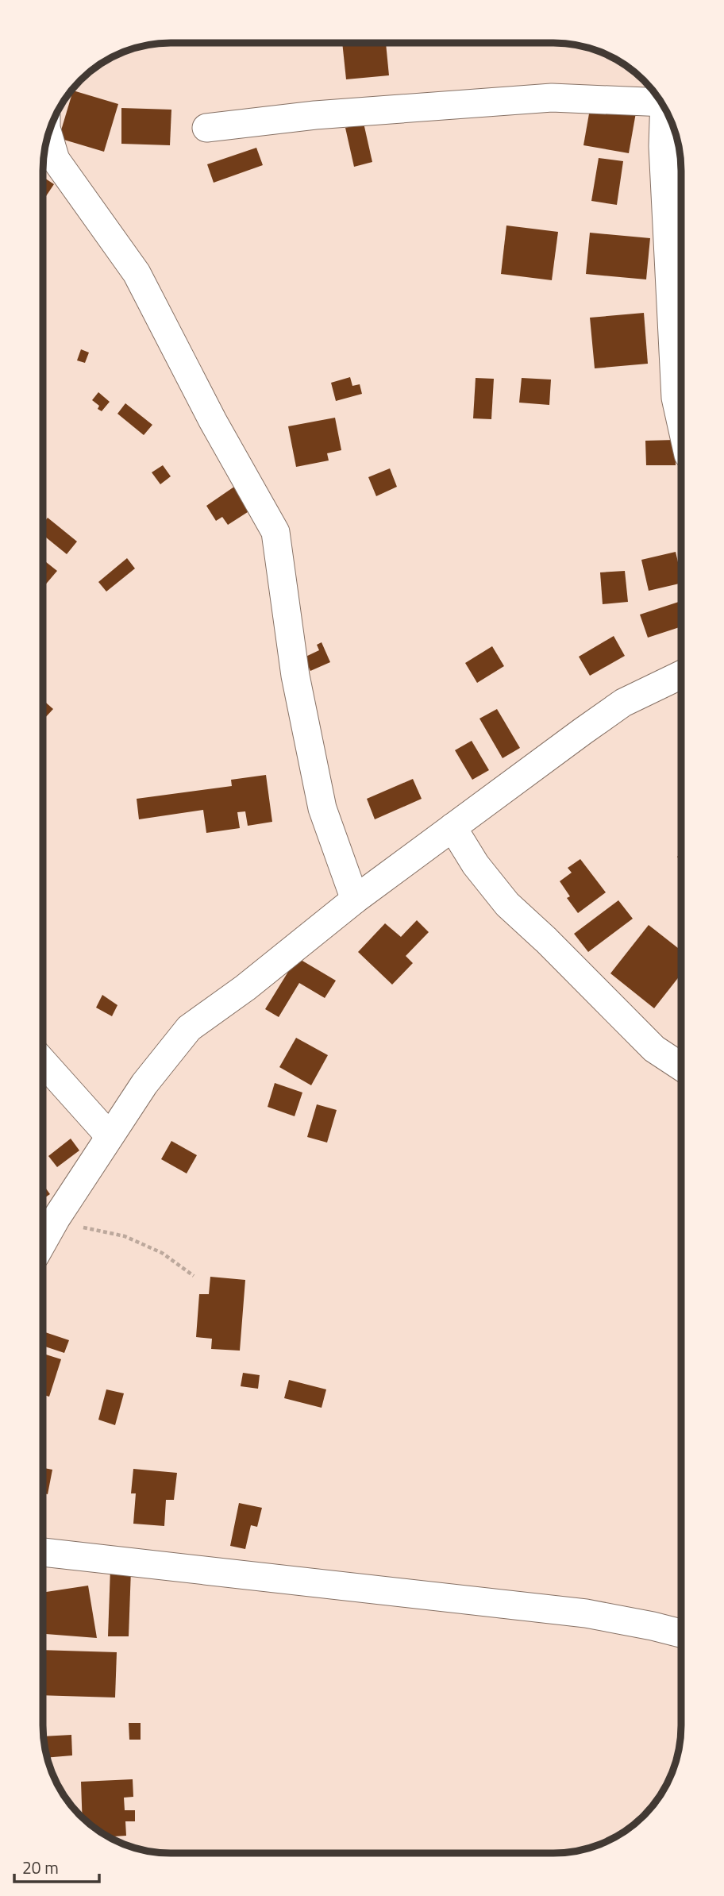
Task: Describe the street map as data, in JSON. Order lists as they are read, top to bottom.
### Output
{
  "scale_bar": "20 m"
}
